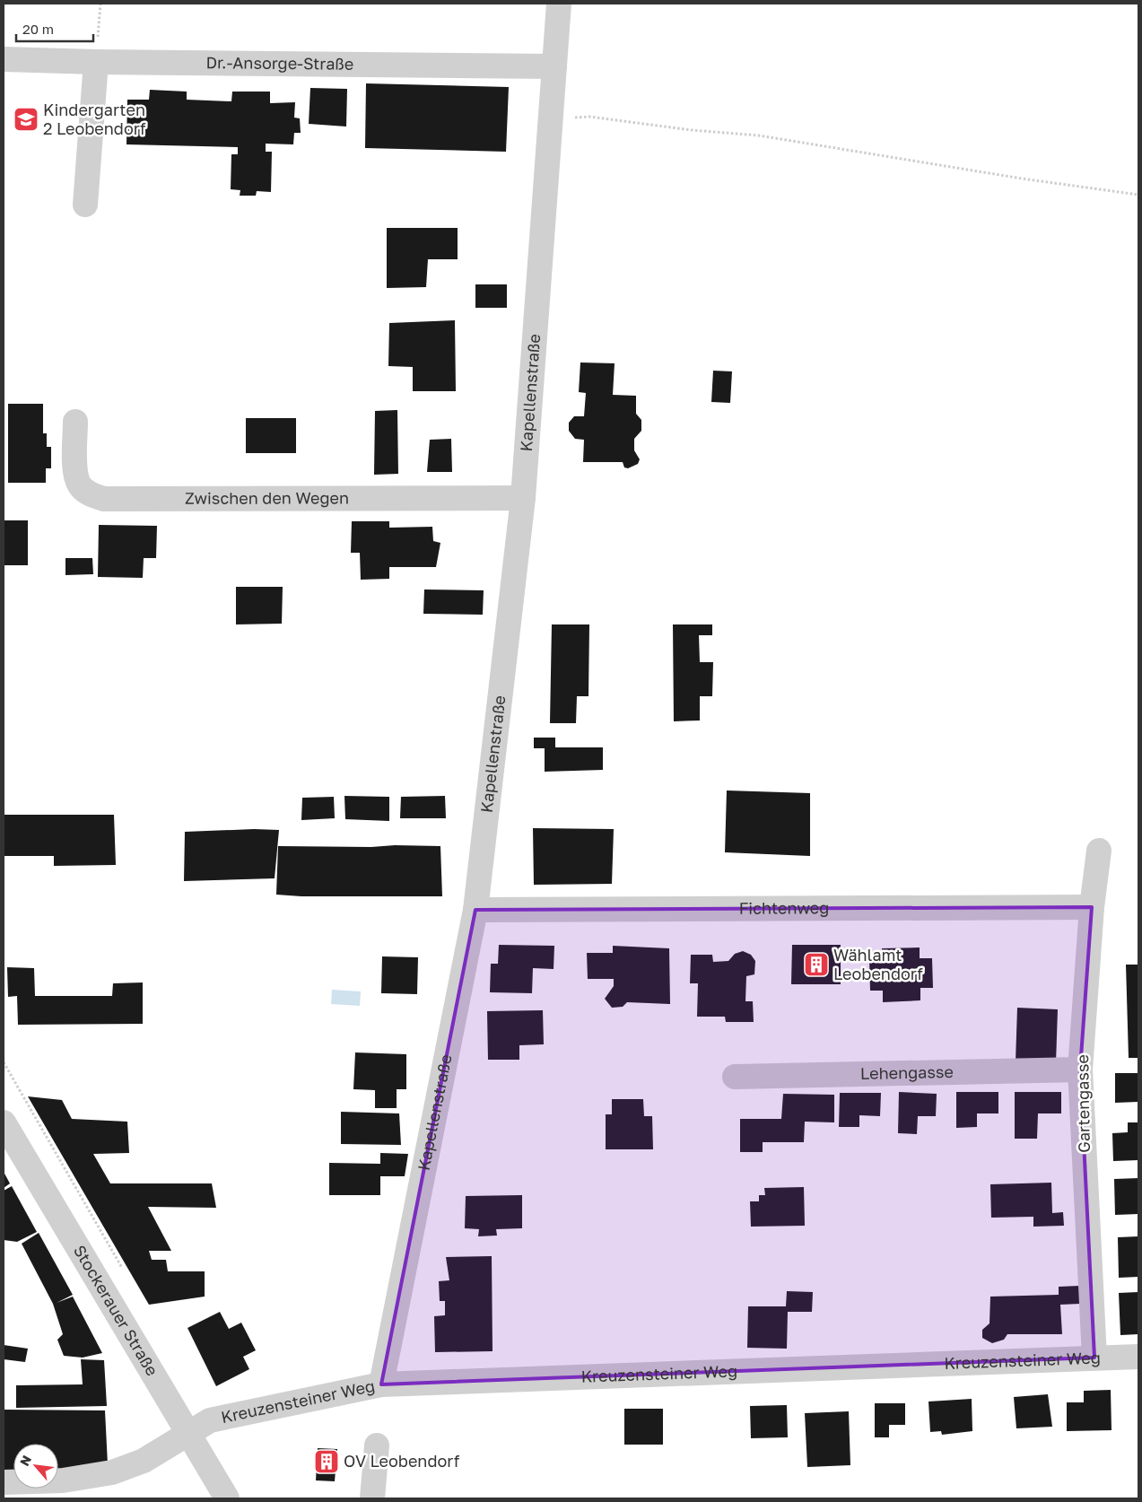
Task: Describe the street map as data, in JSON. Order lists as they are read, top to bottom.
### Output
{
  "streets": {
    "street": [
      "Dr.-Ansorge-Straße",
      "Kapellenstraße",
      "Zwischen den Wegen",
      "Fichtenweg",
      "Lehengasse",
      "Gartengasse",
      "Stockerauer Straße",
      "Kreuzensteiner Weg"
    ]
  },
  "crossings": [
    ["Dr.-Ansorge-Straße", "Kapellenstraße"],
    ["Kapellenstraße", "Zwischen den Wegen"],
    ["Kapellenstraße", "Fichtenweg"],
    ["Kapellenstraße", "Kreuzensteiner Weg"],
    ["Fichtenweg", "Gartengasse"],
    ["Lehengasse", "Gartengasse"],
    ["Gartengasse", "Kreuzensteiner Weg"],
    ["Stockerauer Straße", "Kreuzensteiner Weg"]
  ],
  "places": {
    "school or university": ["Kindergarten 2 Leobendorf"],
    "building": ["Wählamt Leobendorf", "OV Leobendorf"]
  },
  "scale_bar": "20 m",
  "north": "top left"
}
